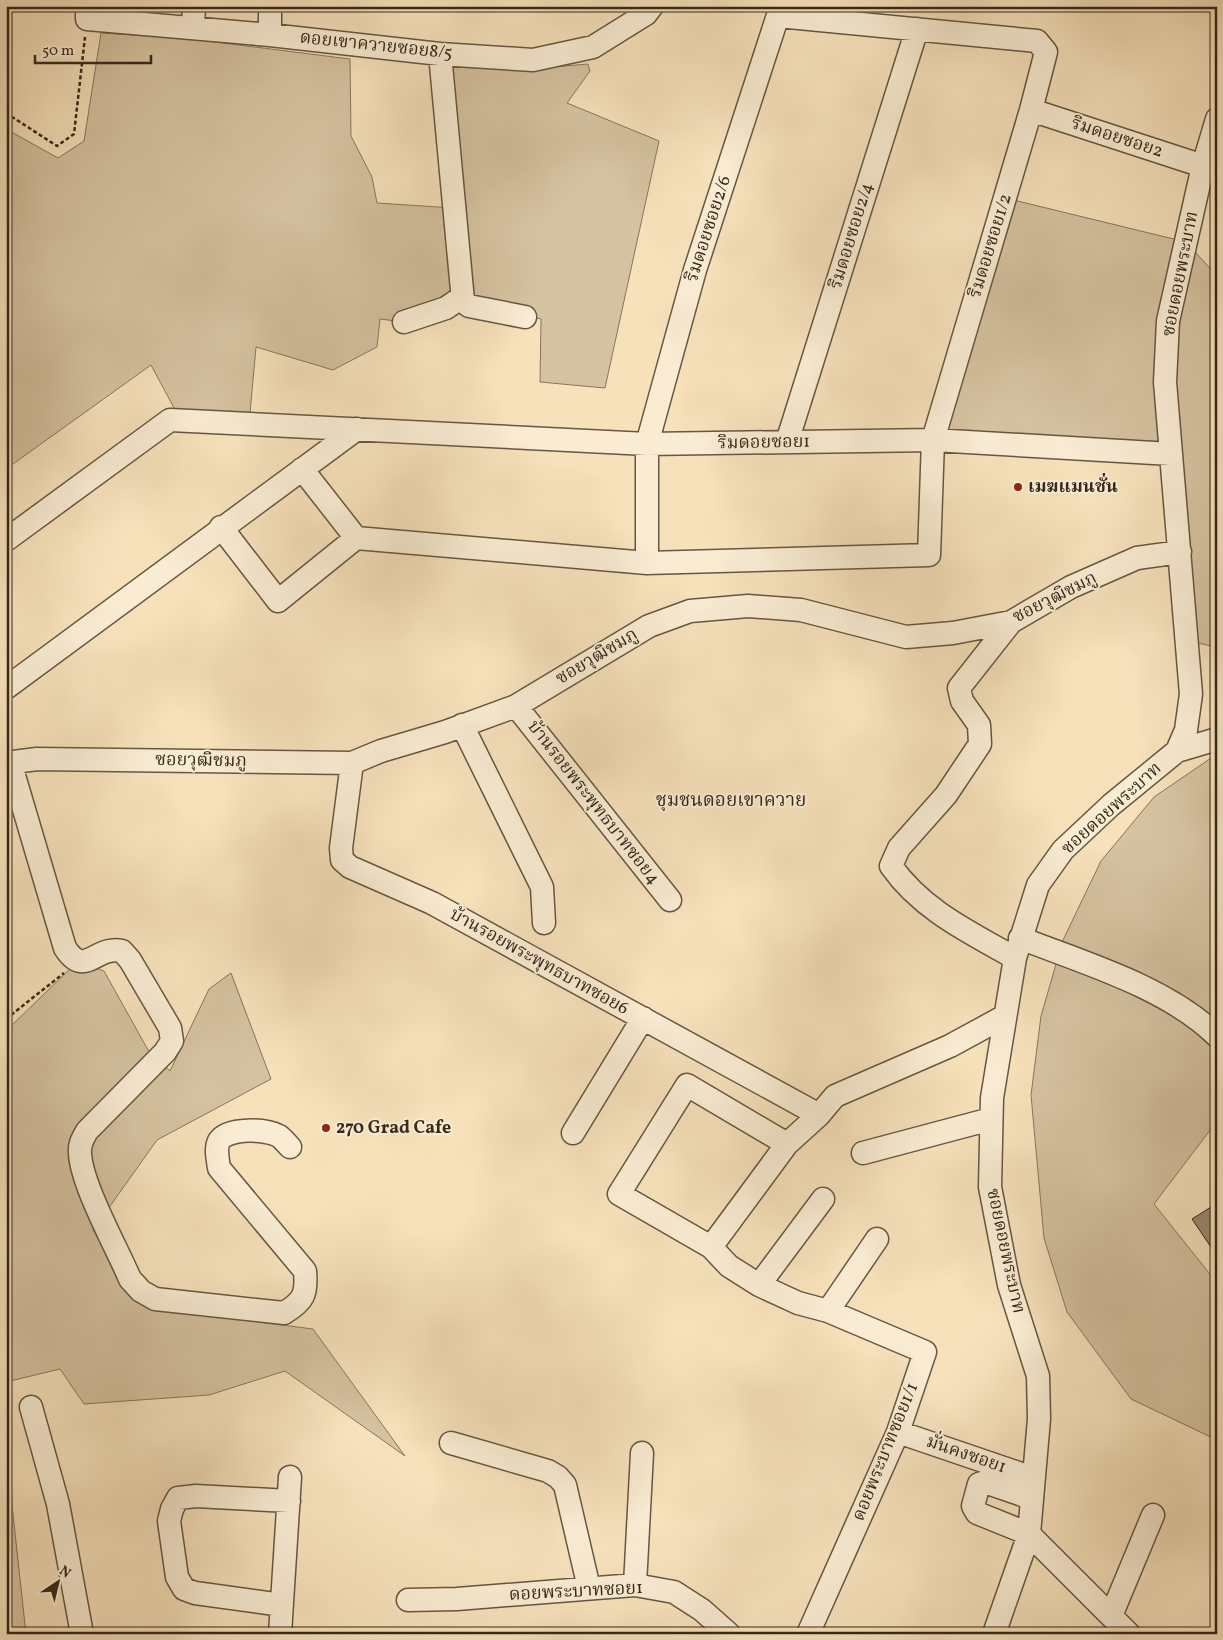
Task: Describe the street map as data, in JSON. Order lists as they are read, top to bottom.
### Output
{
  "streets": {
    "street": [
      "ดอยเขาควายซอย8/5",
      "ริมดอยซอย2",
      "ริมดอยซอย2/6",
      "ริมดอยซอย2/4",
      "ริมดอยซอย1/2",
      "ซอยดอยพระบาท",
      "ริมดอยซอย1",
      "ซอยวุฒิชมภู",
      "บ้านรอยพระพุทธบาทซอย4",
      "บ้านรอยพระพุทธบาทซอย6",
      "ดอยพระบาทซอย1/1",
      "มั่นคงซอย1",
      "ดอยพระบาทซอย1"
    ]
  },
  "crossings": [
    ["ริมดอยซอย2", "ริมดอยซอย1/2"],
    ["ริมดอยซอย2", "ซอยดอยพระบาท"],
    ["ริมดอยซอย2/6", "ริมดอยซอย1/2"],
    ["ริมดอยซอย2/6", "ริมดอยซอย1"],
    ["ริมดอยซอย2/4", "ริมดอยซอย1/2"],
    ["ริมดอยซอย2/4", "ริมดอยซอย1"],
    ["ริมดอยซอย1/2", "ริมดอยซอย1"],
    ["ซอยดอยพระบาท", "ริมดอยซอย1"],
    ["ซอยดอยพระบาท", "ซอยวุฒิชมภู"],
    ["ซอยดอยพระบาท", "มั่นคงซอย1"],
    ["ซอยวุฒิชมภู", "บ้านรอยพระพุทธบาทซอย4"],
    ["ซอยวุฒิชมภู", "บ้านรอยพระพุทธบาทซอย6"],
    ["ดอยพระบาทซอย1/1", "มั่นคงซอย1"]
  ],
  "districts": ["ชุมชนดอยเขาควาย"],
  "places": ["เมฆแมนชั่น", "270 Grad Cafe"],
  "scale_bar": "50 m",
  "north": "top right"
}
